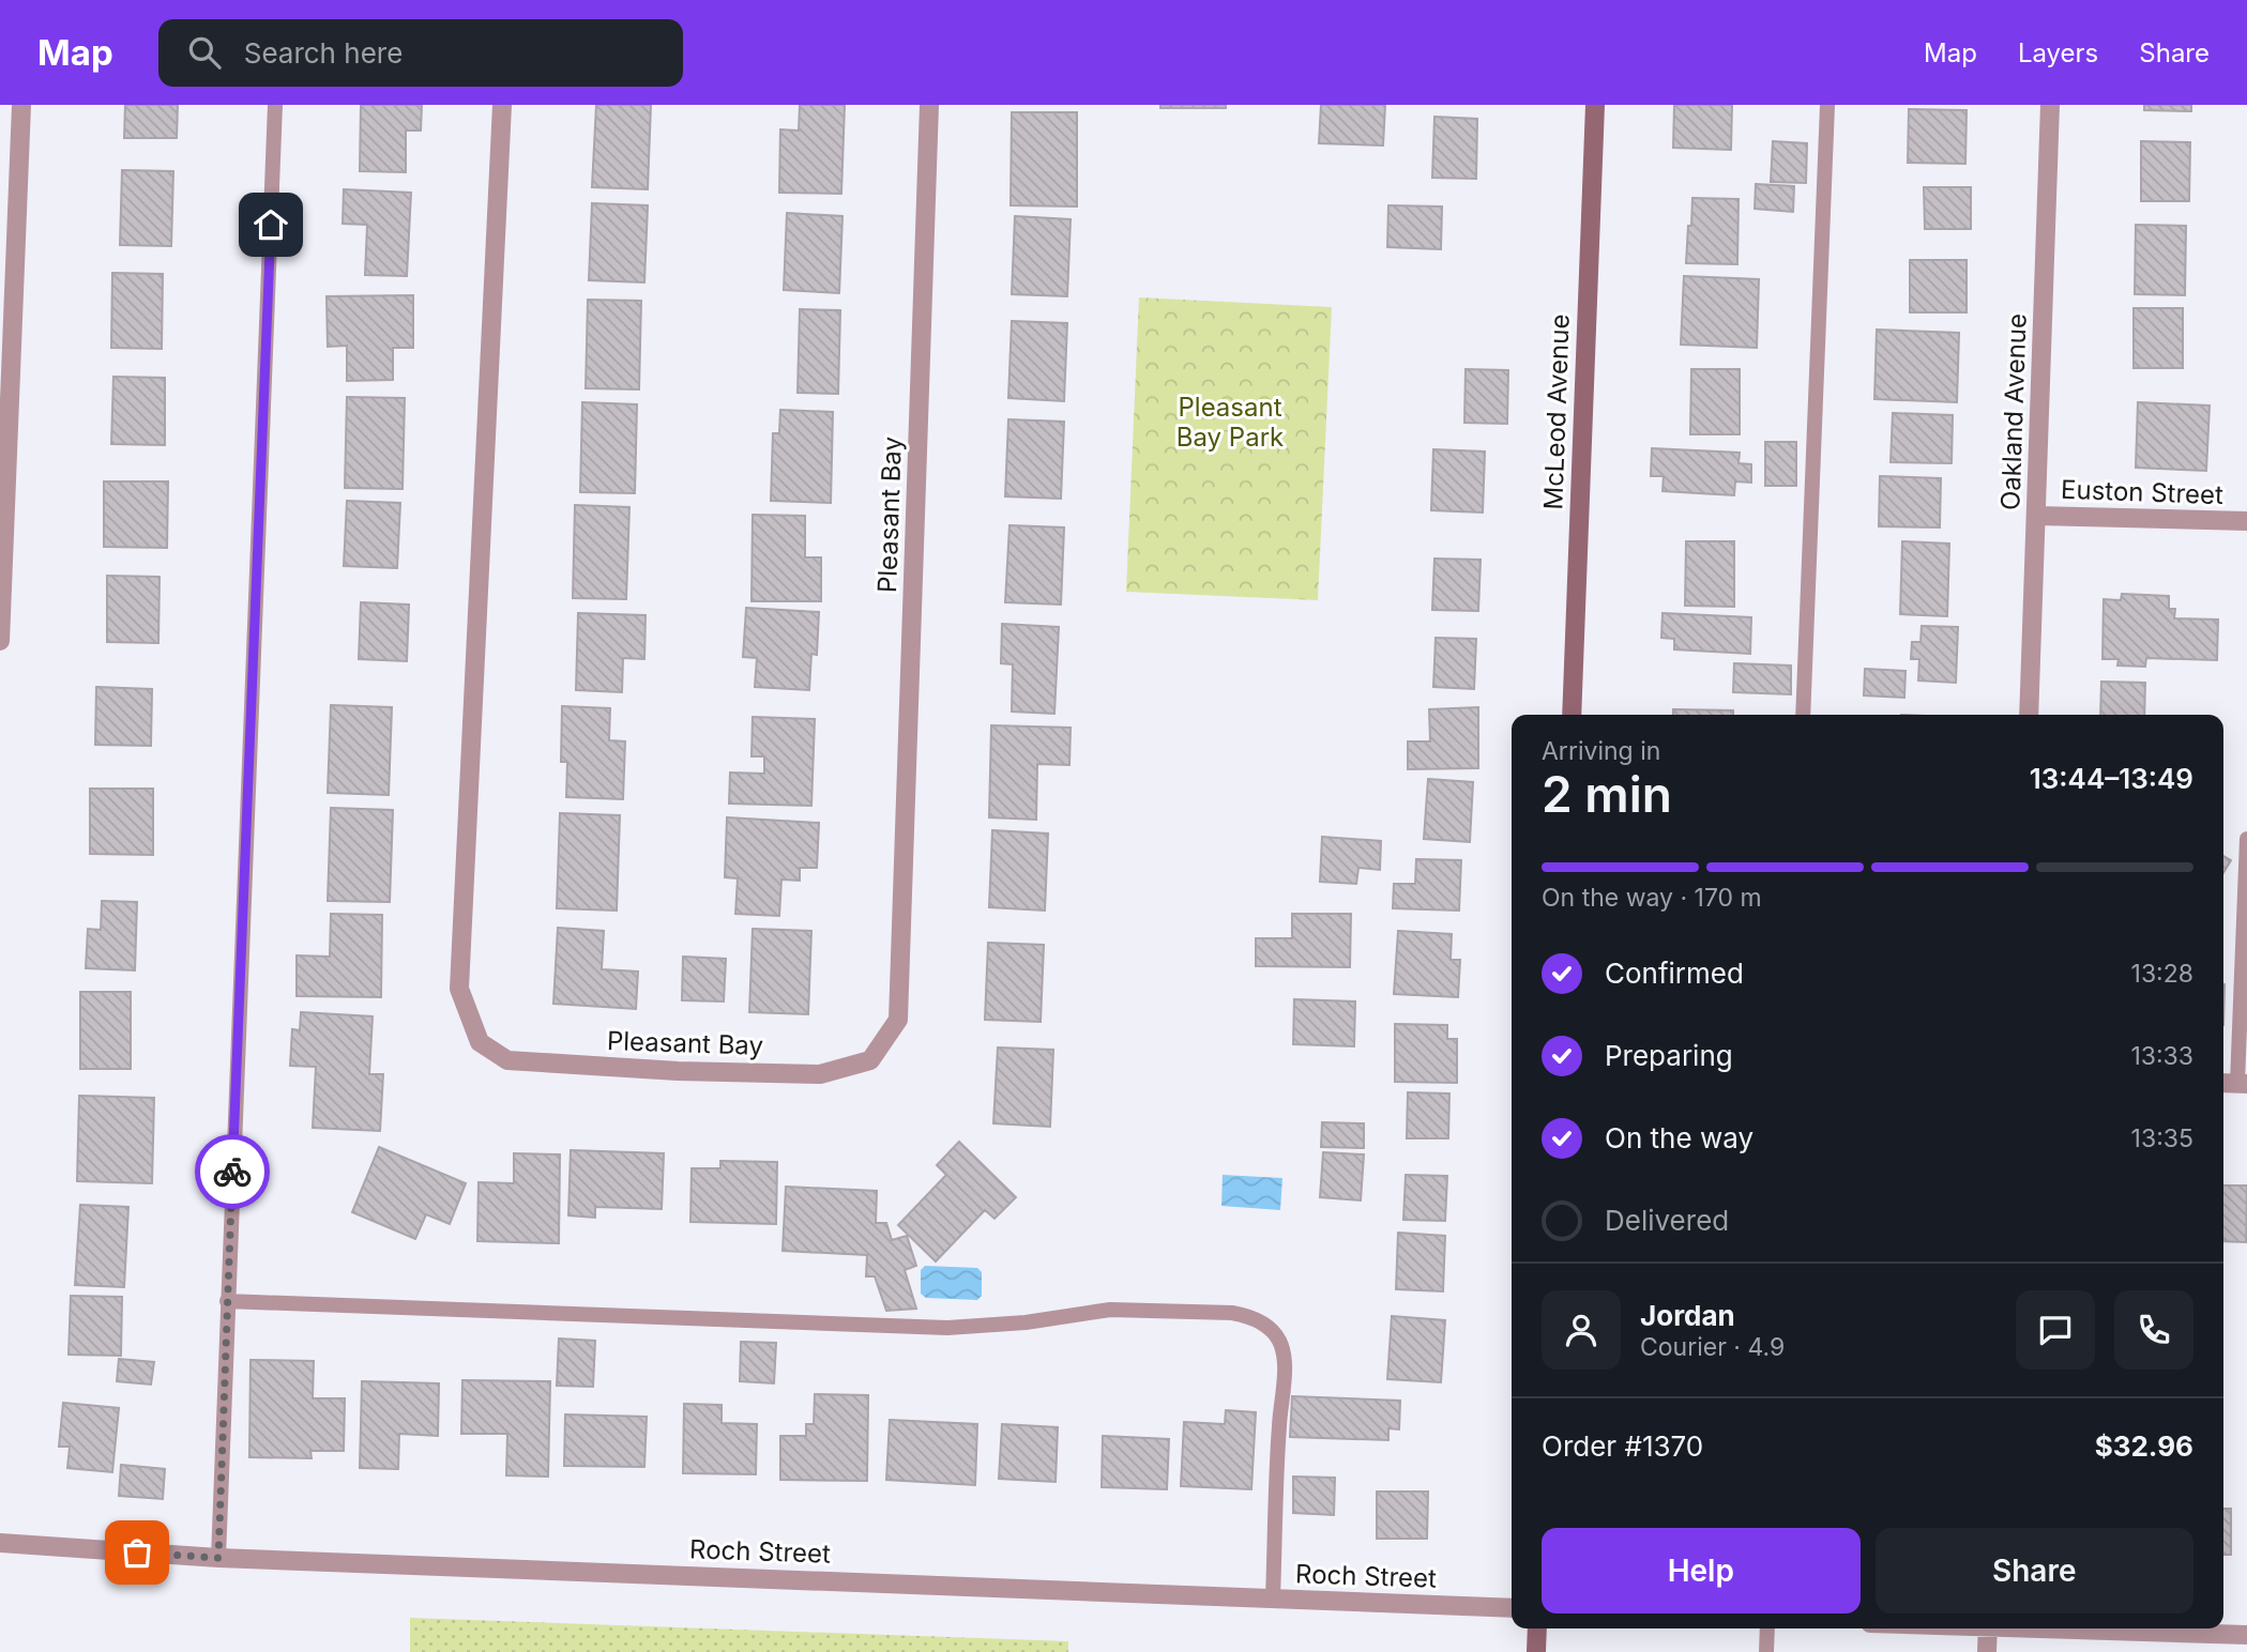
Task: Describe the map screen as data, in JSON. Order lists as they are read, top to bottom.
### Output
{
  "streets": {
    "street": [
      "McLeod Avenue",
      "Oakland Avenue",
      "Euston Street",
      "Pleasant Bay",
      "Roch Street"
    ]
  },
  "crossings": [
    ["Oakland Avenue", "Euston Street"]
  ],
  "parks": ["Pleasant Bay Park"],
  "page": {
    "header": "Map",
    "search": "Search here",
    "nav": ["Map", "Layers", "Share"],
    "heading": ["2 min", "Arriving in", "13:44–13:49"],
    "panel": [
      "Jordan",
      "Courier · 4.9",
      "Order #1370",
      "$32.96"
    ],
    "bar": "On the way · 170 m",
    "list": [
      ["Confirmed", "13:28"],
      ["Preparing", "13:33"],
      ["On the way", "13:35"],
      "Delivered"
    ],
    "buttons": ["Help", "Share"]
  }
}
